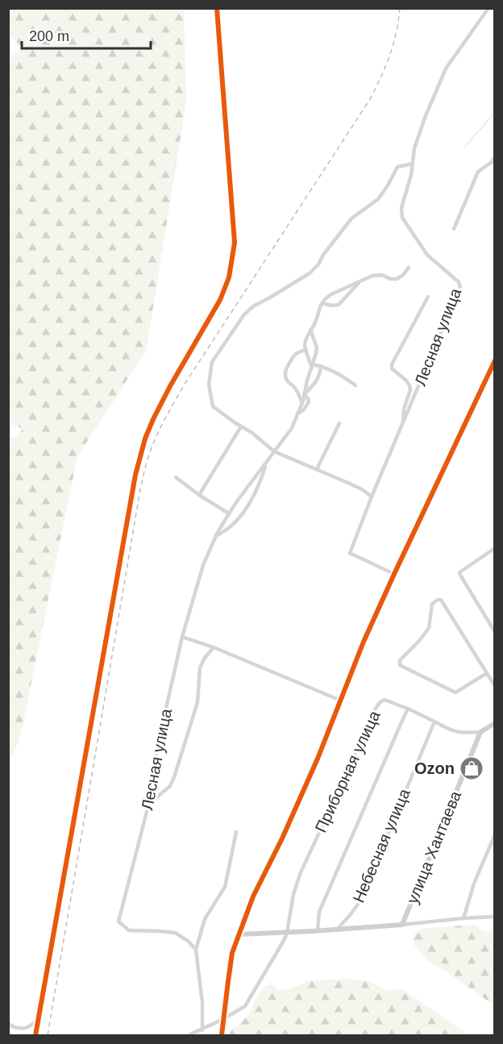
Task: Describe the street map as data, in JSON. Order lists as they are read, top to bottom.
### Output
{
  "streets": {
    "street": [
      "Лесная улица",
      "Приборная улица",
      "Небесная улица",
      "улица Хантаева"
    ]
  },
  "places": {
    "shop": ["Ozon"]
  },
  "scale_bar": "200 m"
}
